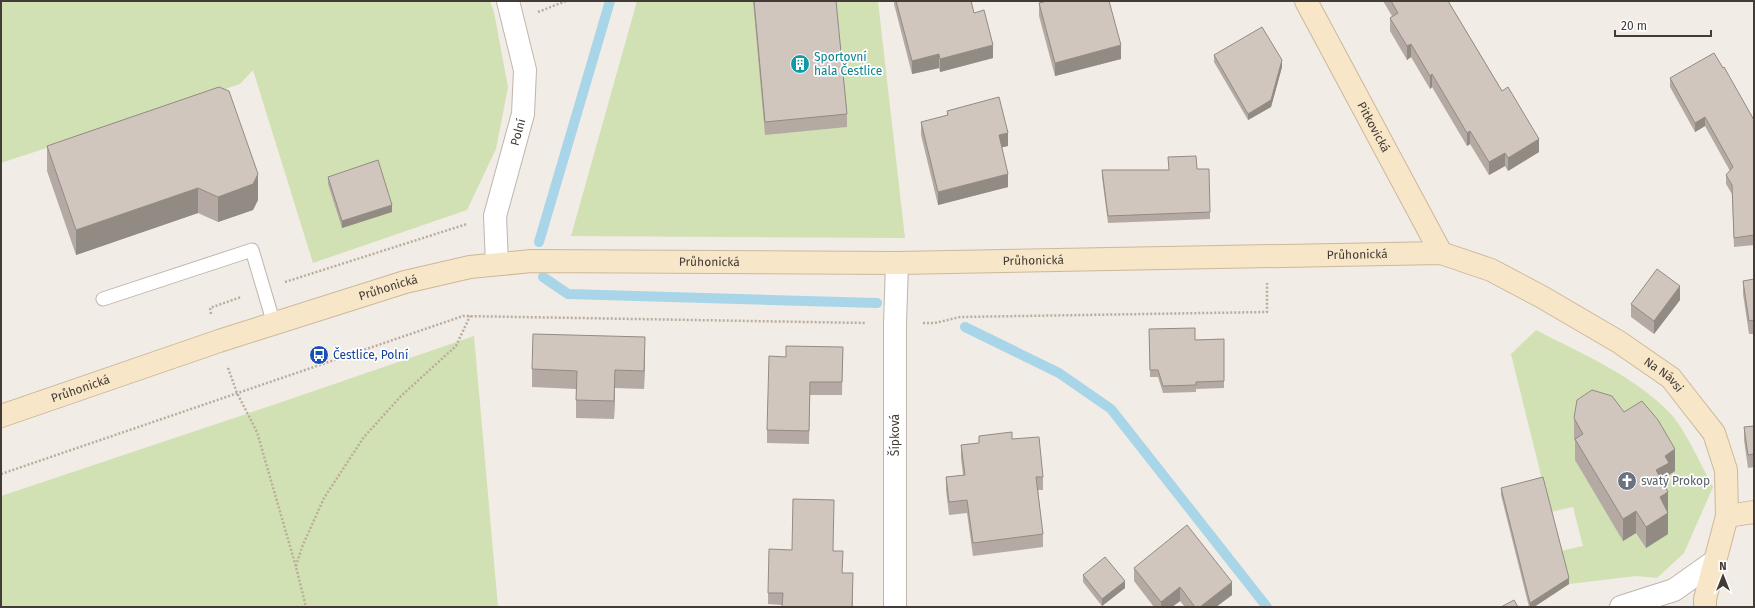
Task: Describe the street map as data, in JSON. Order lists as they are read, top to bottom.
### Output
{
  "streets": {
    "street": [
      "Pitkovická",
      "Polní",
      "Průhonická",
      "Na Návsi",
      "Šípková"
    ]
  },
  "crossings": [
    ["Pitkovická", "Průhonická"],
    ["Pitkovická", "Na Návsi"],
    ["Polní", "Průhonická"],
    ["Průhonická", "Na Návsi"],
    ["Průhonická", "Šípková"]
  ],
  "places": {
    "building": ["Sportovní hala Čestlice"],
    "bus stop": ["Čestlice, Polní"],
    "church": ["svatý Prokop"]
  },
  "scale_bar": "20 m",
  "north": "top"
}
